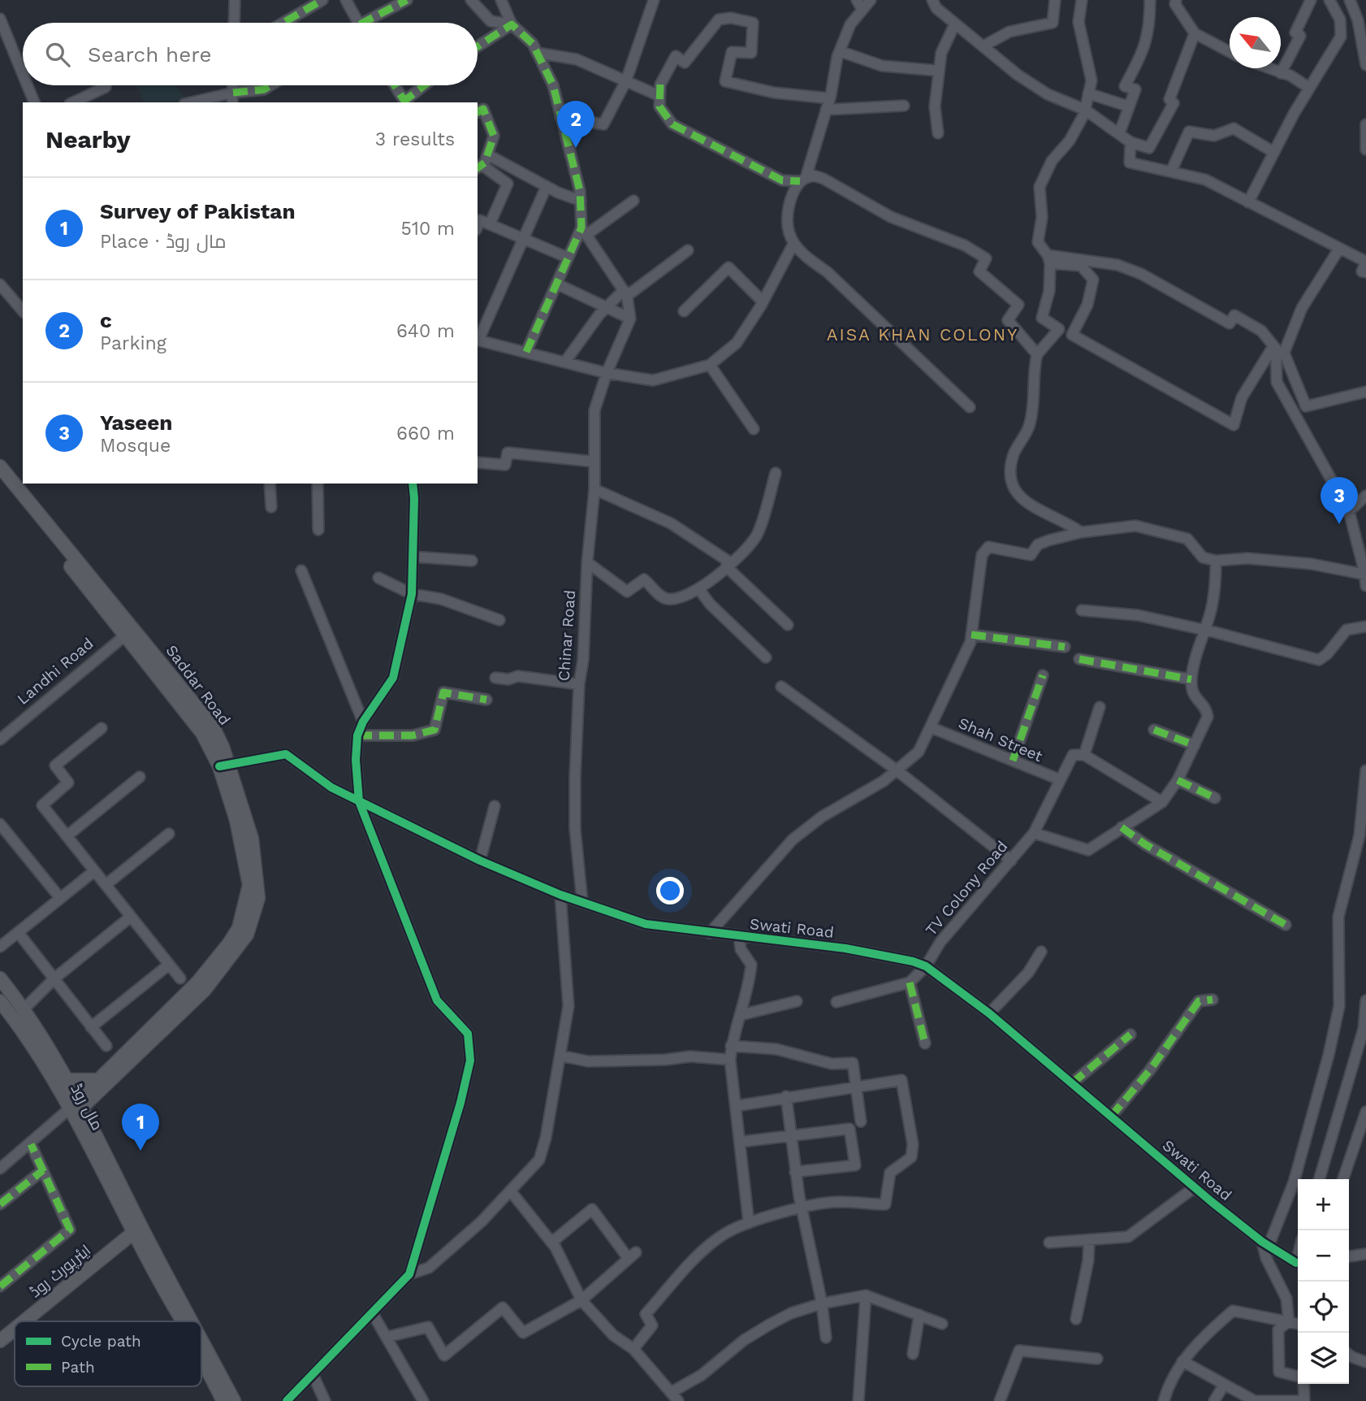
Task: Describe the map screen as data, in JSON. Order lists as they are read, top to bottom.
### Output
{
  "streets": {
    "main road": ["مال روڈ", "ایئرپورٹ روڈ"],
    "street": [
      "Chinar Road",
      "Landhi Road",
      "Shah Street",
      "TV Colony Road",
      "Swati Road"
    ]
  },
  "crossings": [
    ["Chinar Road", "Swati Road"],
    ["Shah Street", "TV Colony Road"],
    ["TV Colony Road", "Swati Road"],
    ["مال روڈ", "ایئرپورٹ روڈ"]
  ],
  "districts": ["AISA KHAN COLONY"],
  "legend": ["Cycle path", "Path"],
  "north": "top left",
  "page": {
    "search": "Search here",
    "pins": ["2", "3", "1"],
    "heading": ["Nearby", "3 results"],
    "list": [
      {
        "mark": "1",
        "name": "Survey of Pakistan",
        "note": "Place · مال روڈ",
        "value": "510 m"
      },
      {
        "mark": "2",
        "name": "c",
        "note": "Parking",
        "value": "640 m"
      },
      {
        "mark": "3",
        "name": "Yaseen",
        "note": "Mosque",
        "value": "660 m"
      }
    ],
    "map_buttons": ["+", "−"]
  }
}
